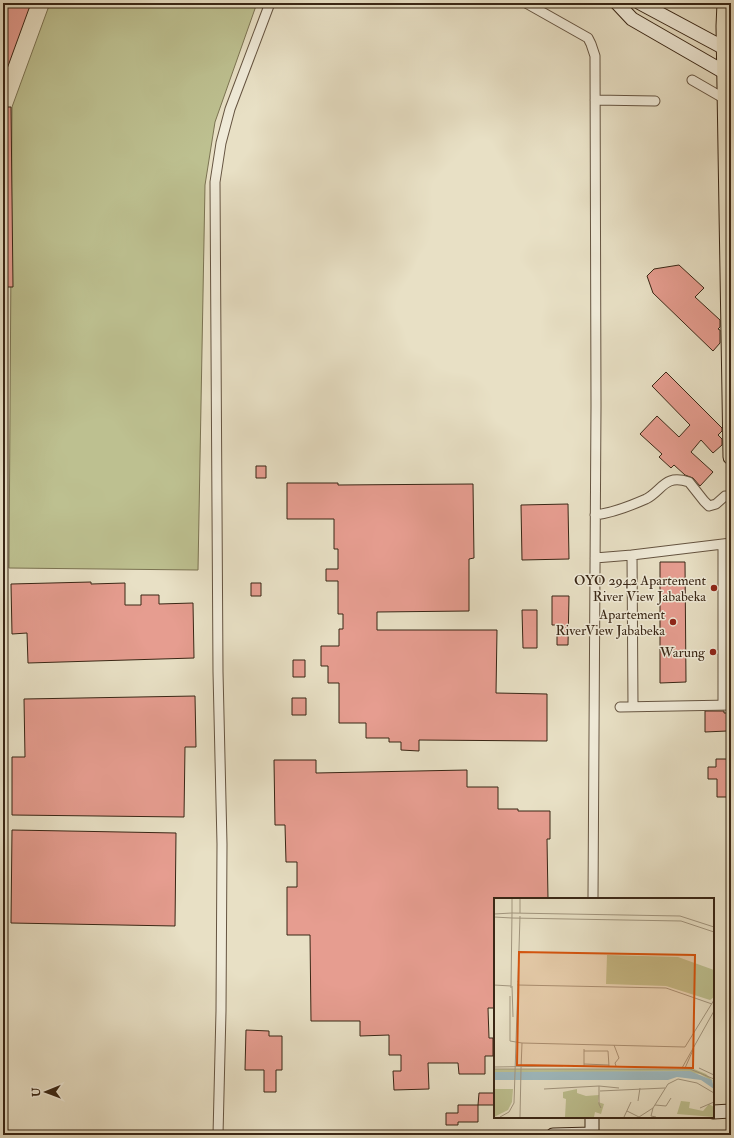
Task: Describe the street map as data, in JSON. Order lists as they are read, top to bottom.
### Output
{
  "places": ["OYO 2942 Apartement River View Jababeka", "Apartement RiverView Jababeka", "Warung"],
  "north": "left"
}
